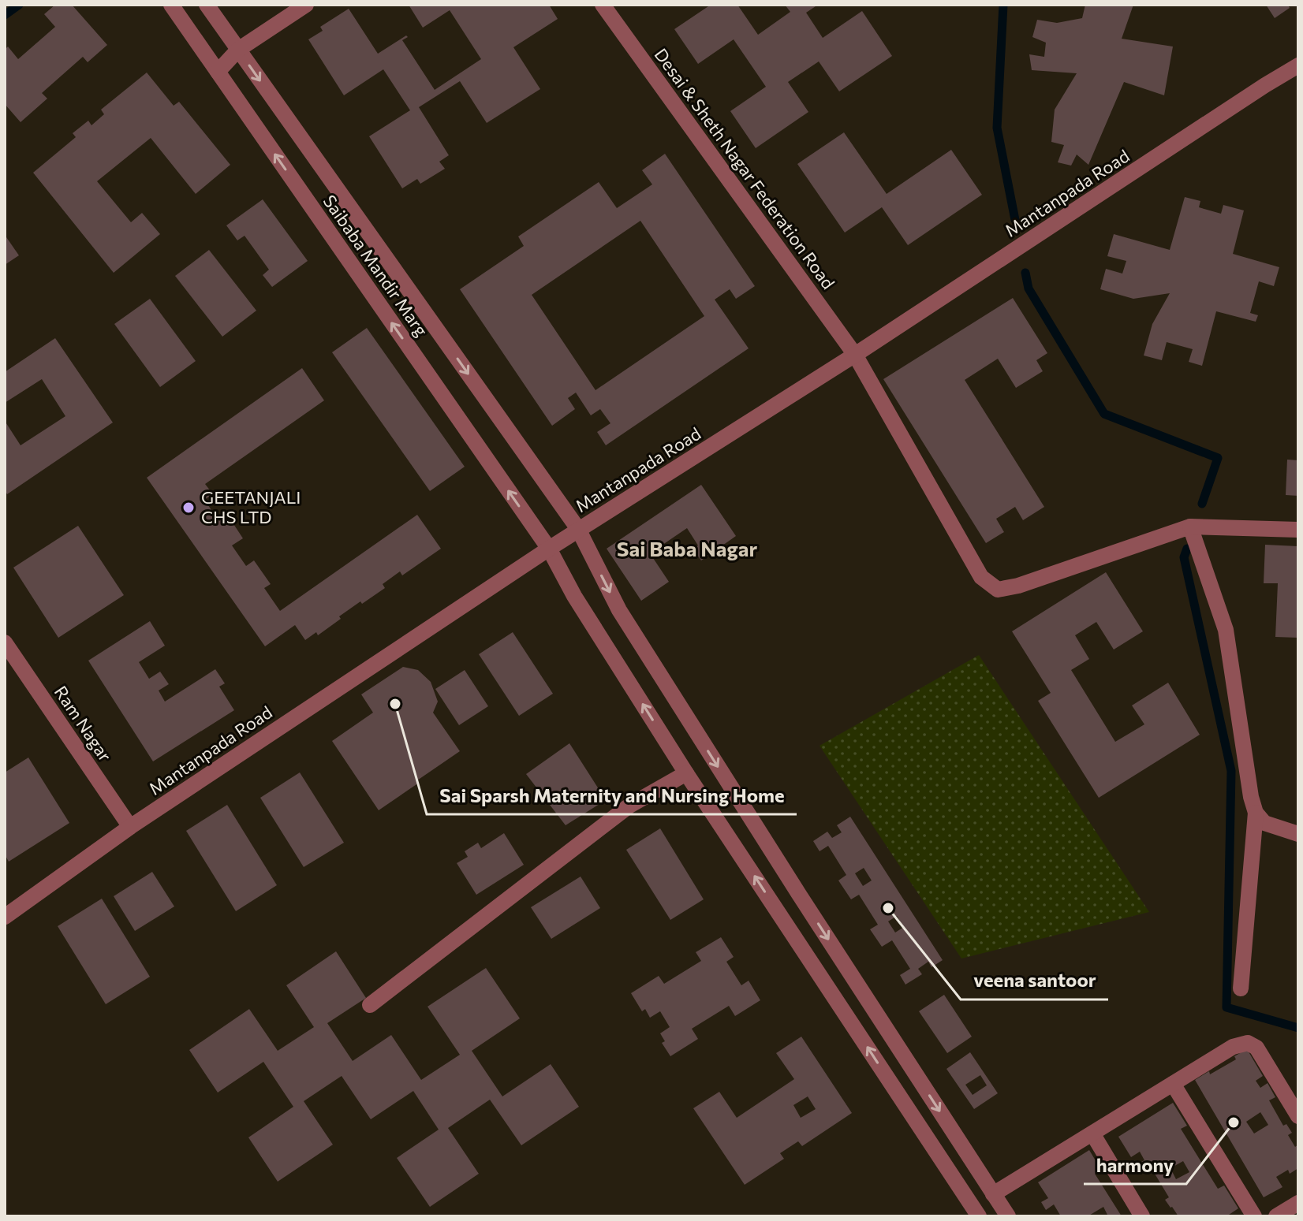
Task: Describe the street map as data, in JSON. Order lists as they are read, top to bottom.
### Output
{
  "streets": {
    "street": [
      "Desai & Sheth Nagar Federation Road",
      "Mantanpada Road",
      "Saibaba Mandir Marg",
      "Ram Nagar"
    ]
  },
  "crossings": [
    ["Desai & Sheth Nagar Federation Road", "Mantanpada Road"],
    ["Mantanpada Road", "Saibaba Mandir Marg"],
    ["Mantanpada Road", "Ram Nagar"]
  ],
  "districts": ["Sai Baba Nagar"],
  "places": [
    "GEETANJALI CHS LTD",
    "Sai Sparsh Maternity and Nursing Home",
    "veena santoor",
    "harmony"
  ]
}
